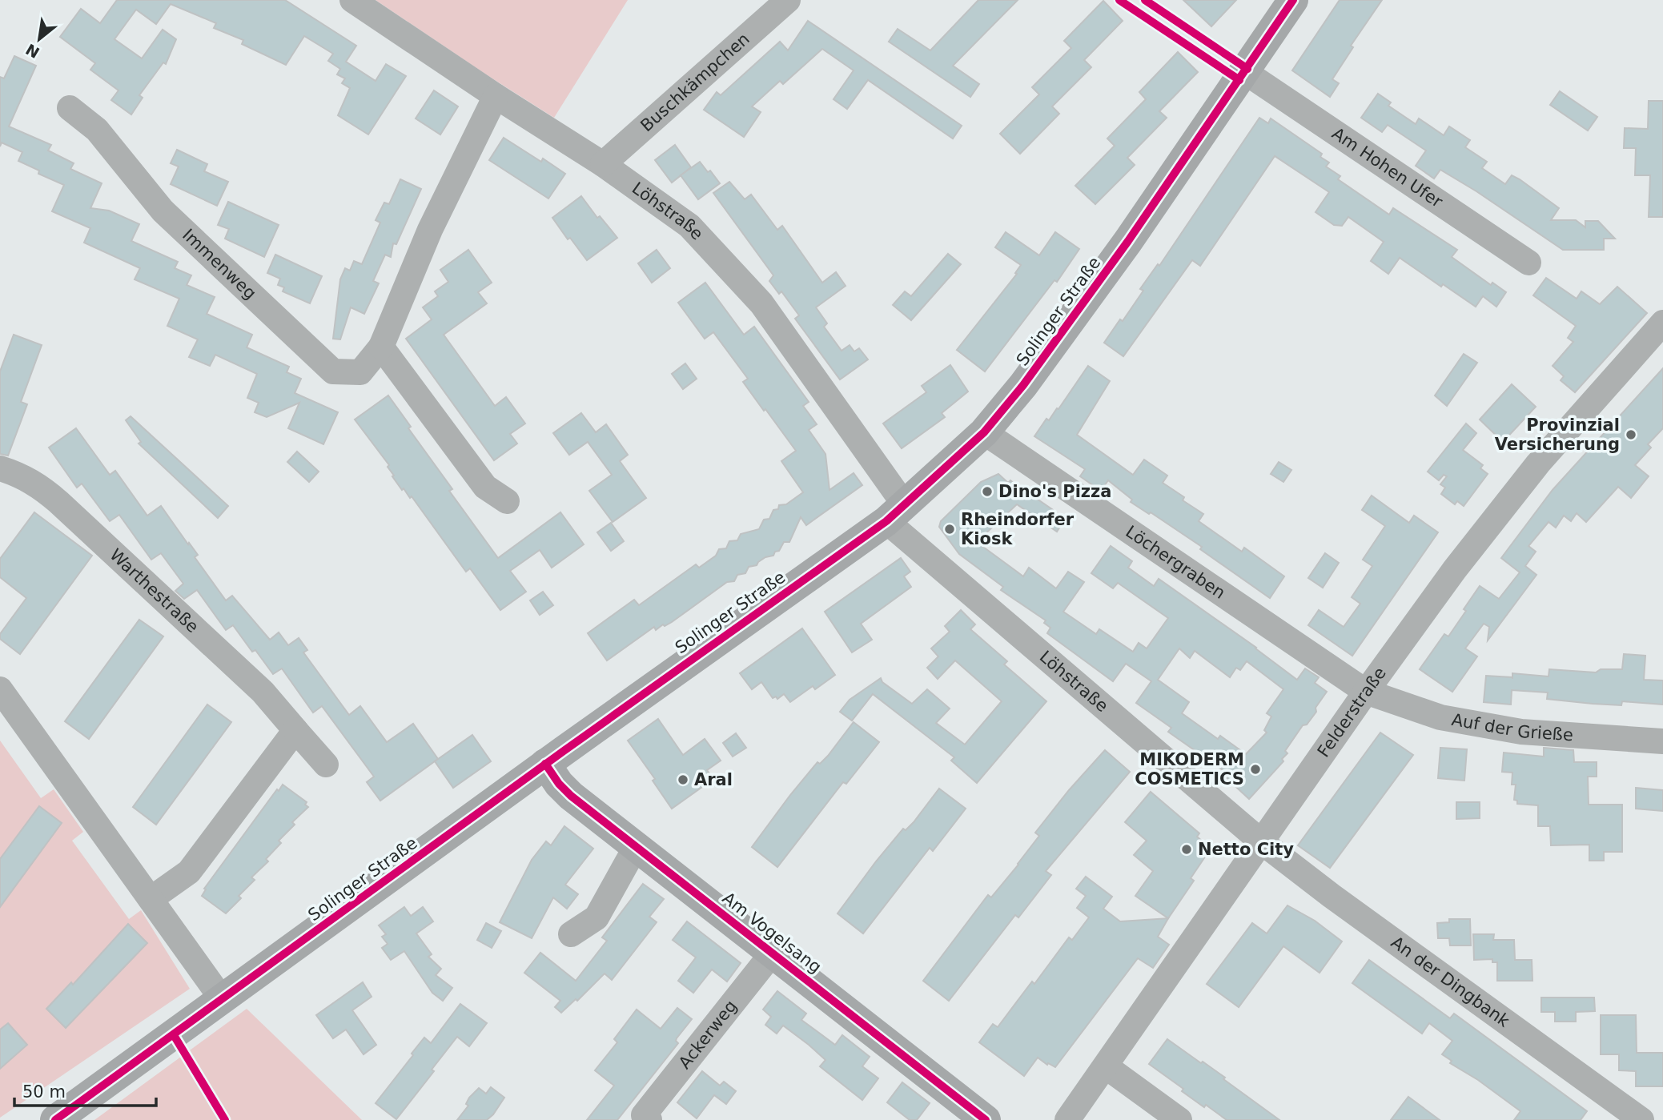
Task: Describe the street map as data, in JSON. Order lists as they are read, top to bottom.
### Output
{
  "streets": {
    "main road": ["Solinger Straße", "Am Vogelsang"],
    "street": [
      "Buschkämpchen",
      "Am Hohen Ufer",
      "Löhstraße",
      "Immenweg",
      "Löchergraben",
      "Warthestraße",
      "Felderstraße",
      "Auf der Grieße",
      "An der Dingbank",
      "Ackerweg"
    ]
  },
  "crossings": [
    ["Buschkämpchen", "Löhstraße"],
    ["Am Hohen Ufer", "Solinger Straße"],
    ["Löhstraße", "Immenweg"],
    ["Löhstraße", "Solinger Straße"],
    ["Löhstraße", "Felderstraße"],
    ["Löhstraße", "An der Dingbank"],
    ["Solinger Straße", "Löchergraben"],
    ["Solinger Straße", "Am Vogelsang"],
    ["Löchergraben", "Felderstraße"],
    ["Löchergraben", "Auf der Grieße"],
    ["Felderstraße", "Auf der Grieße"],
    ["Felderstraße", "An der Dingbank"],
    ["Am Vogelsang", "Ackerweg"]
  ],
  "places": [
    "Provinzial Versicherung",
    "Dino's Pizza",
    "Rheindorfer Kiosk",
    "MIKODERM COSMETICS",
    "Aral",
    "Netto City"
  ],
  "scale_bar": "50 m",
  "north": "bottom left"
}
